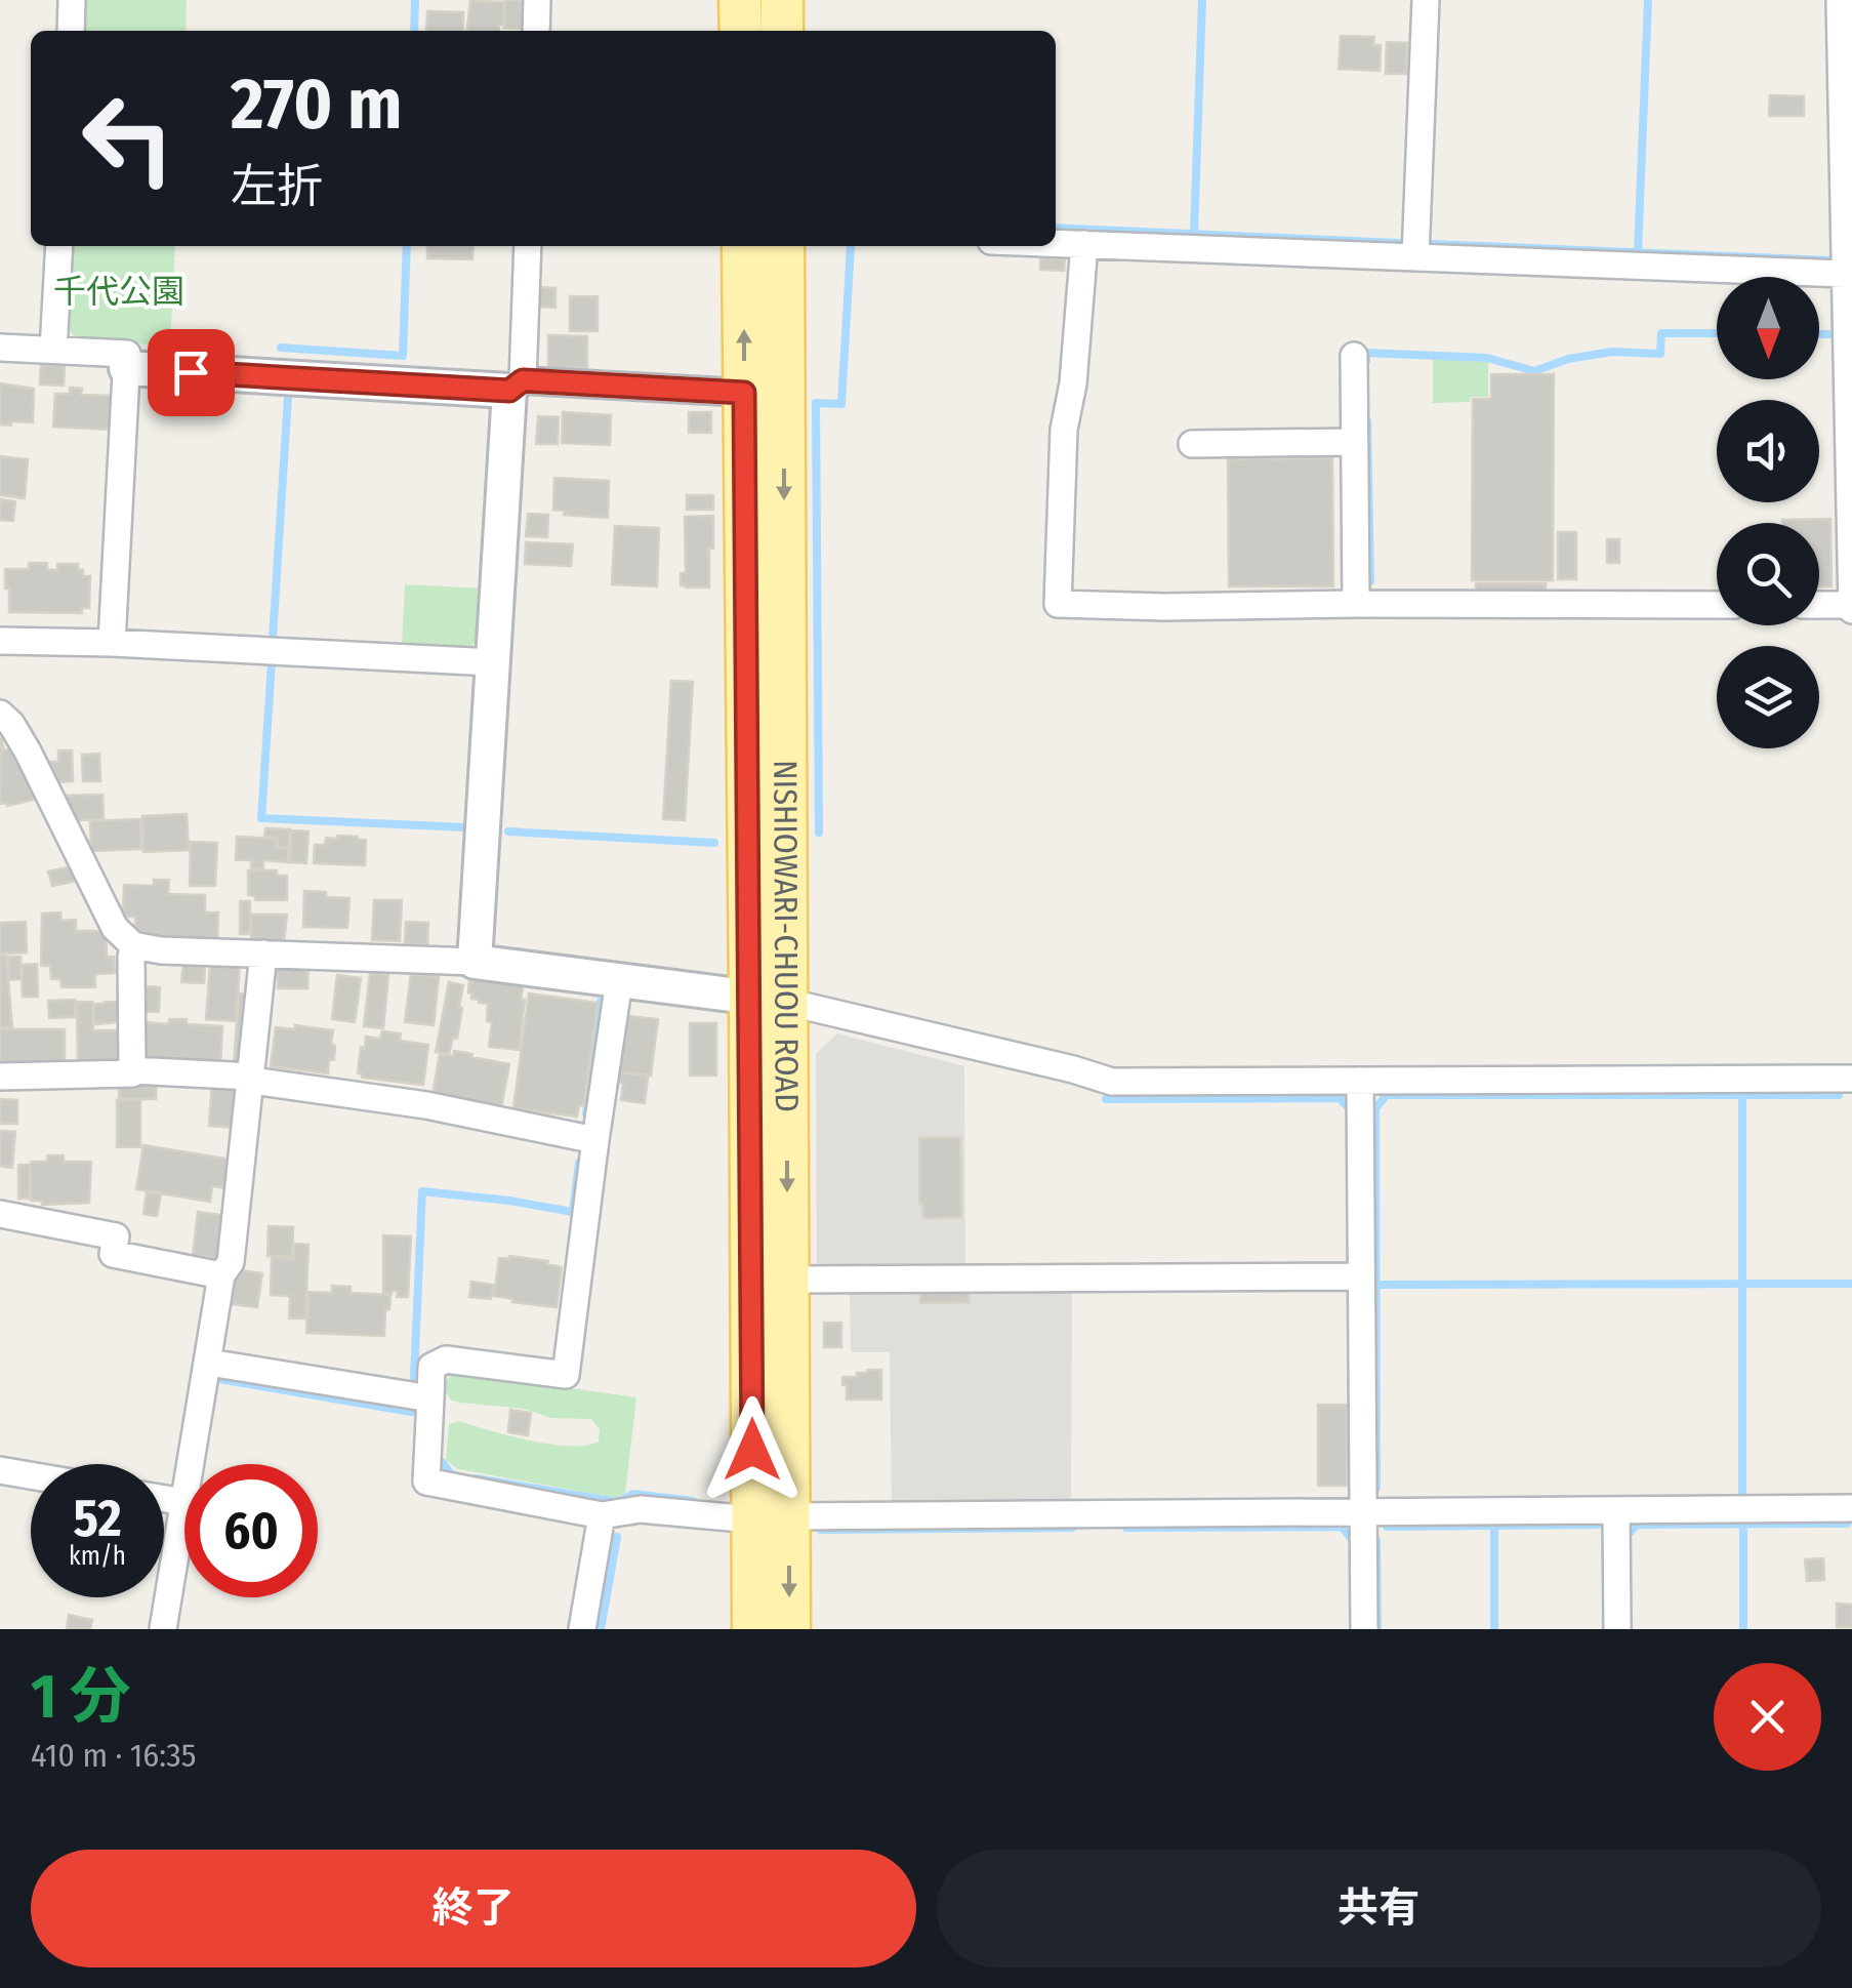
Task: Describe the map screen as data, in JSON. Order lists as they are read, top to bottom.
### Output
{
  "streets": {
    "main road": ["NISHIOWARI-CHUOU ROAD"]
  },
  "parks": ["千代公園"],
  "north": "bottom",
  "page": {
    "turn": ["270 m", "左折"],
    "speed": "52 km/h",
    "limit": "60",
    "heading": ["1 分", "410 m · 16:35"],
    "buttons": ["終了", "共有"]
  }
}
